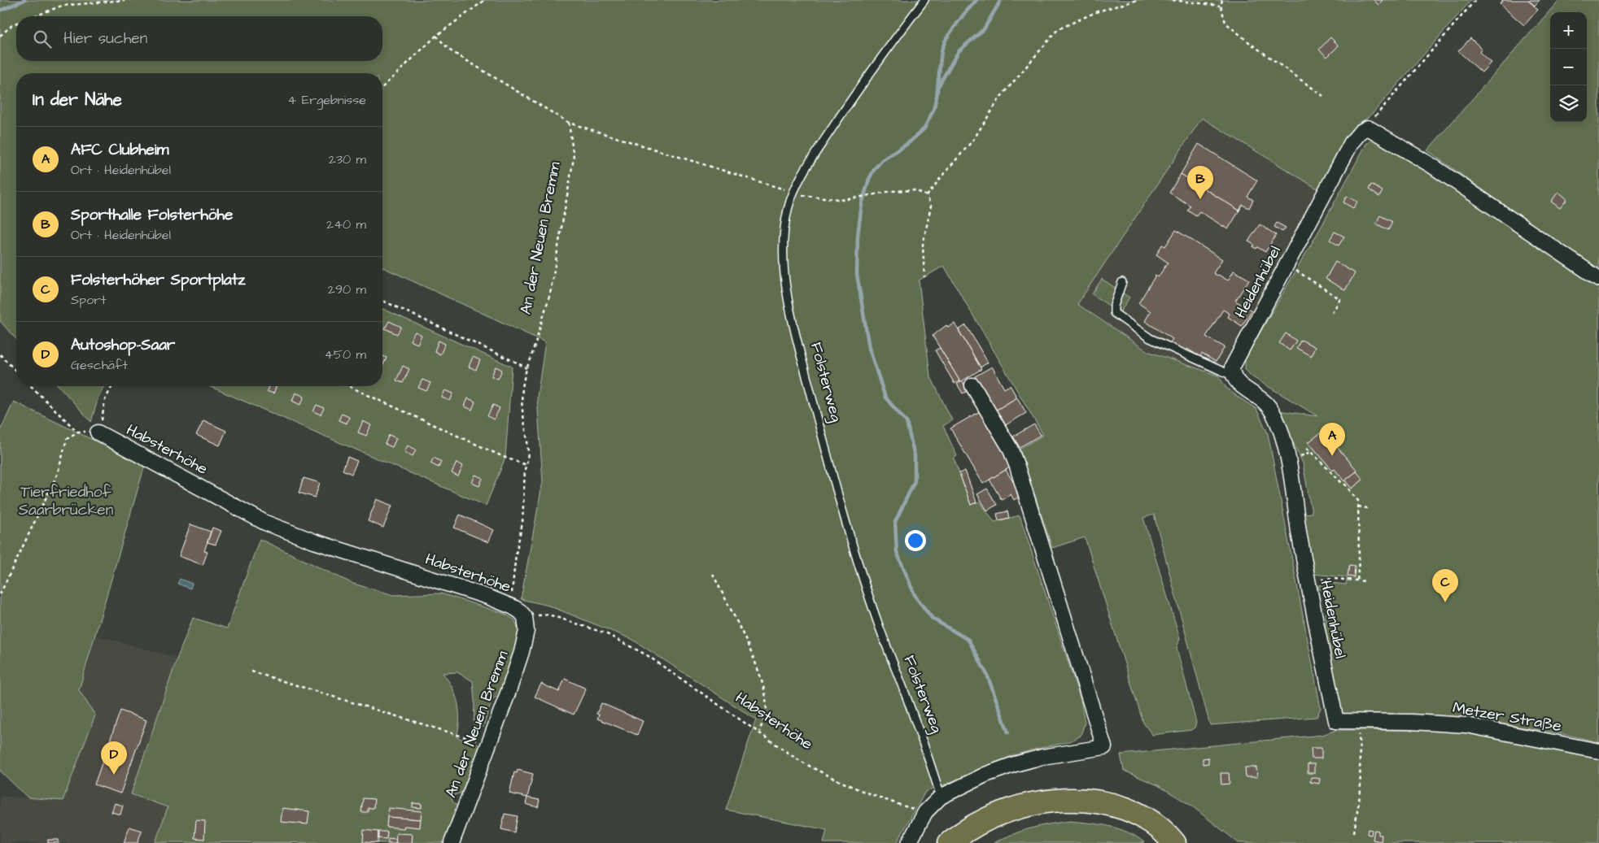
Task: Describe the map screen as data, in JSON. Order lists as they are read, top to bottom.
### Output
{
  "streets": {
    "street": [
      "An der Neuen Bremm",
      "Heidenhübel",
      "Habsterhöhe",
      "Metzer Straße"
    ],
    "lane": ["Folsterweg"]
  },
  "crossings": [
    ["An der Neuen Bremm", "Habsterhöhe"],
    ["Heidenhübel", "Metzer Straße"]
  ],
  "parks": ["Tierfriedhof Saarbrücken"],
  "page": {
    "map_buttons": ["+", "−"],
    "search": "Hier suchen",
    "heading": ["In der Nähe", "4 Ergebnisse"],
    "list": [
      {
        "mark": "A",
        "name": "AFC Clubheim",
        "note": "Ort · Heidenhübel",
        "value": "230 m"
      },
      {
        "mark": "B",
        "name": "Sporthalle Folsterhöhe",
        "note": "Ort · Heidenhübel",
        "value": "240 m"
      },
      {
        "mark": "C",
        "name": "Folsterhöher Sportplatz",
        "note": "Sport",
        "value": "290 m"
      },
      {
        "mark": "D",
        "name": "Autoshop-Saar",
        "note": "Geschäft",
        "value": "450 m"
      }
    ],
    "pins": [
      "B",
      "A",
      "C",
      "D"
    ]
  }
}
